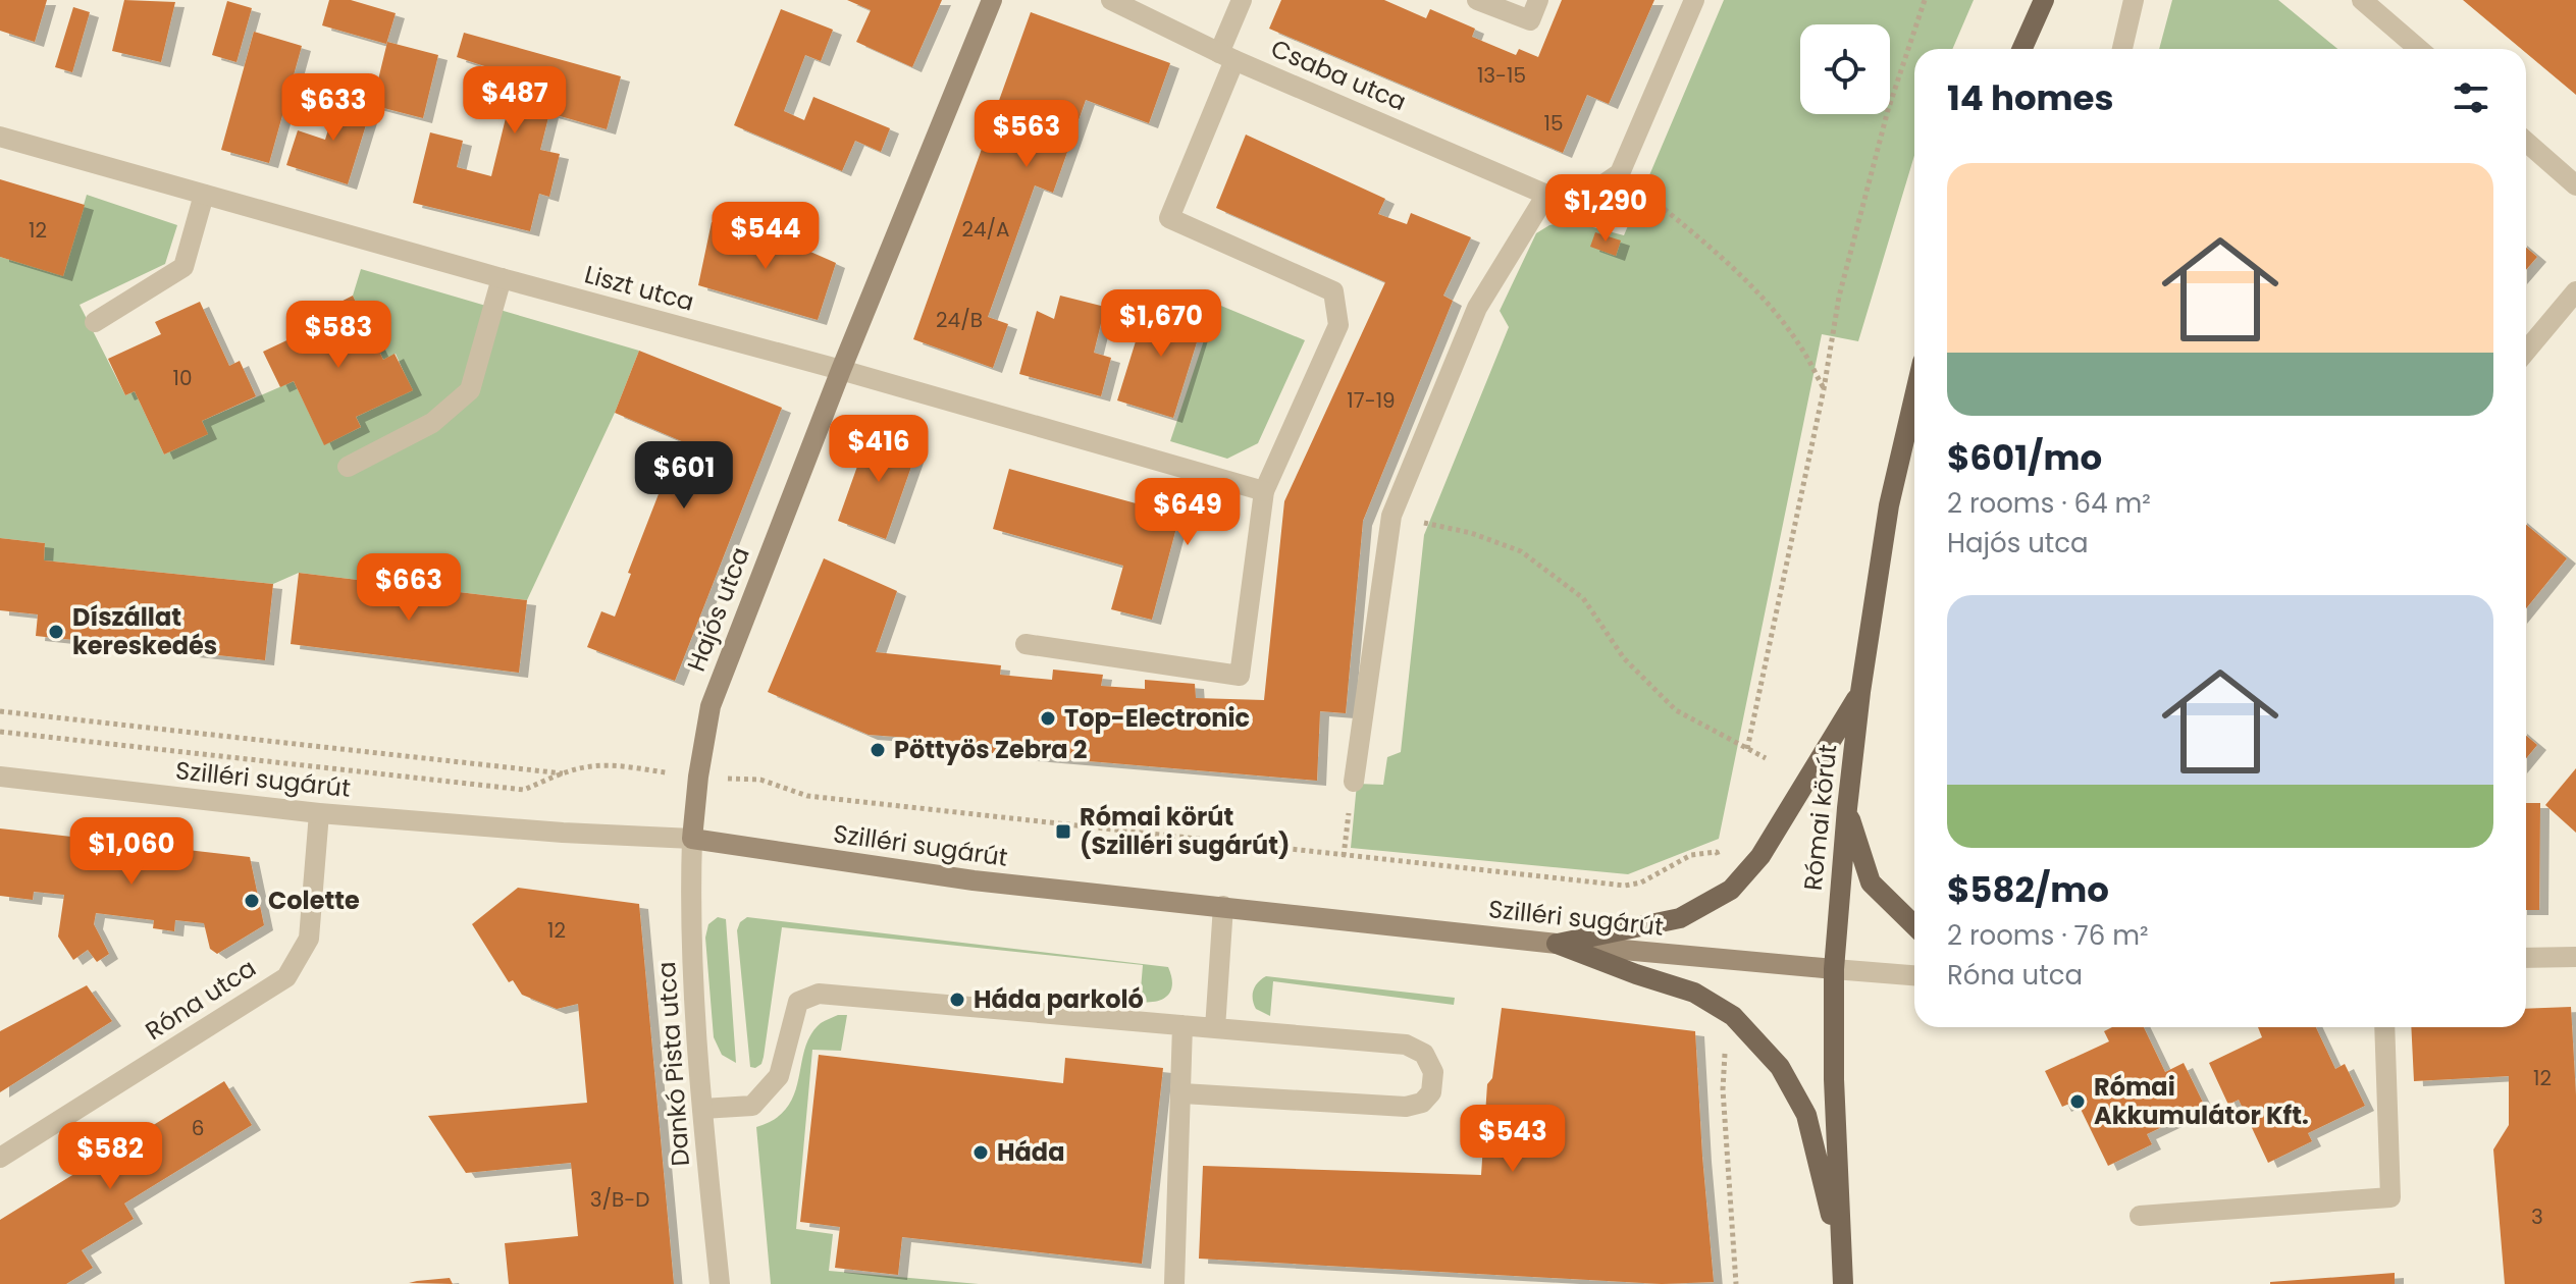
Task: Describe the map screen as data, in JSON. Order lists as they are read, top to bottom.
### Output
{
  "streets": {
    "main road": ["Hajós utca", "Szilléri sugárút", "Római körút"],
    "street": [
      "Csaba utca",
      "Liszt utca",
      "Róna utca",
      "Dankó Pista utca"
    ]
  },
  "crossings": [
    ["Liszt utca", "Hajós utca"],
    ["Hajós utca", "Szilléri sugárút"],
    ["Hajós utca", "Dankó Pista utca"],
    ["Szilléri sugárút", "Római körút"],
    ["Szilléri sugárút", "Róna utca"],
    ["Szilléri sugárút", "Dankó Pista utca"]
  ],
  "places": {
    "other": [
      "Díszállat kereskedés",
      "Top-Electronic",
      "Pöttyös Zebra 2",
      "Colette",
      "Háda parkoló",
      "Római Akkumulátor Kft.",
      "Háda"
    ],
    "transit": ["Római körút (Szilléri sugárút)"]
  },
  "house_numbers": [
    "13-15",
    "15",
    "24/A",
    "12",
    "24/B",
    "10",
    "17-19",
    "12",
    "12",
    "6",
    "3/B-D",
    "3"
  ],
  "page": {
    "heading": "14 homes",
    "price": [
      "$487",
      "$633",
      "$563",
      "$1,290",
      "$544",
      "$1,670",
      "$583",
      "$416",
      "$601",
      "$649",
      "$663",
      "$1,060",
      "$543",
      "$582"
    ],
    "list": [
      {
        "name": "$601/mo",
        "note": "2 rooms · 64 m² · Hajós utca"
      },
      {
        "name": "$582/mo",
        "note": "2 rooms · 76 m² · Róna utca"
      }
    ]
  }
}
